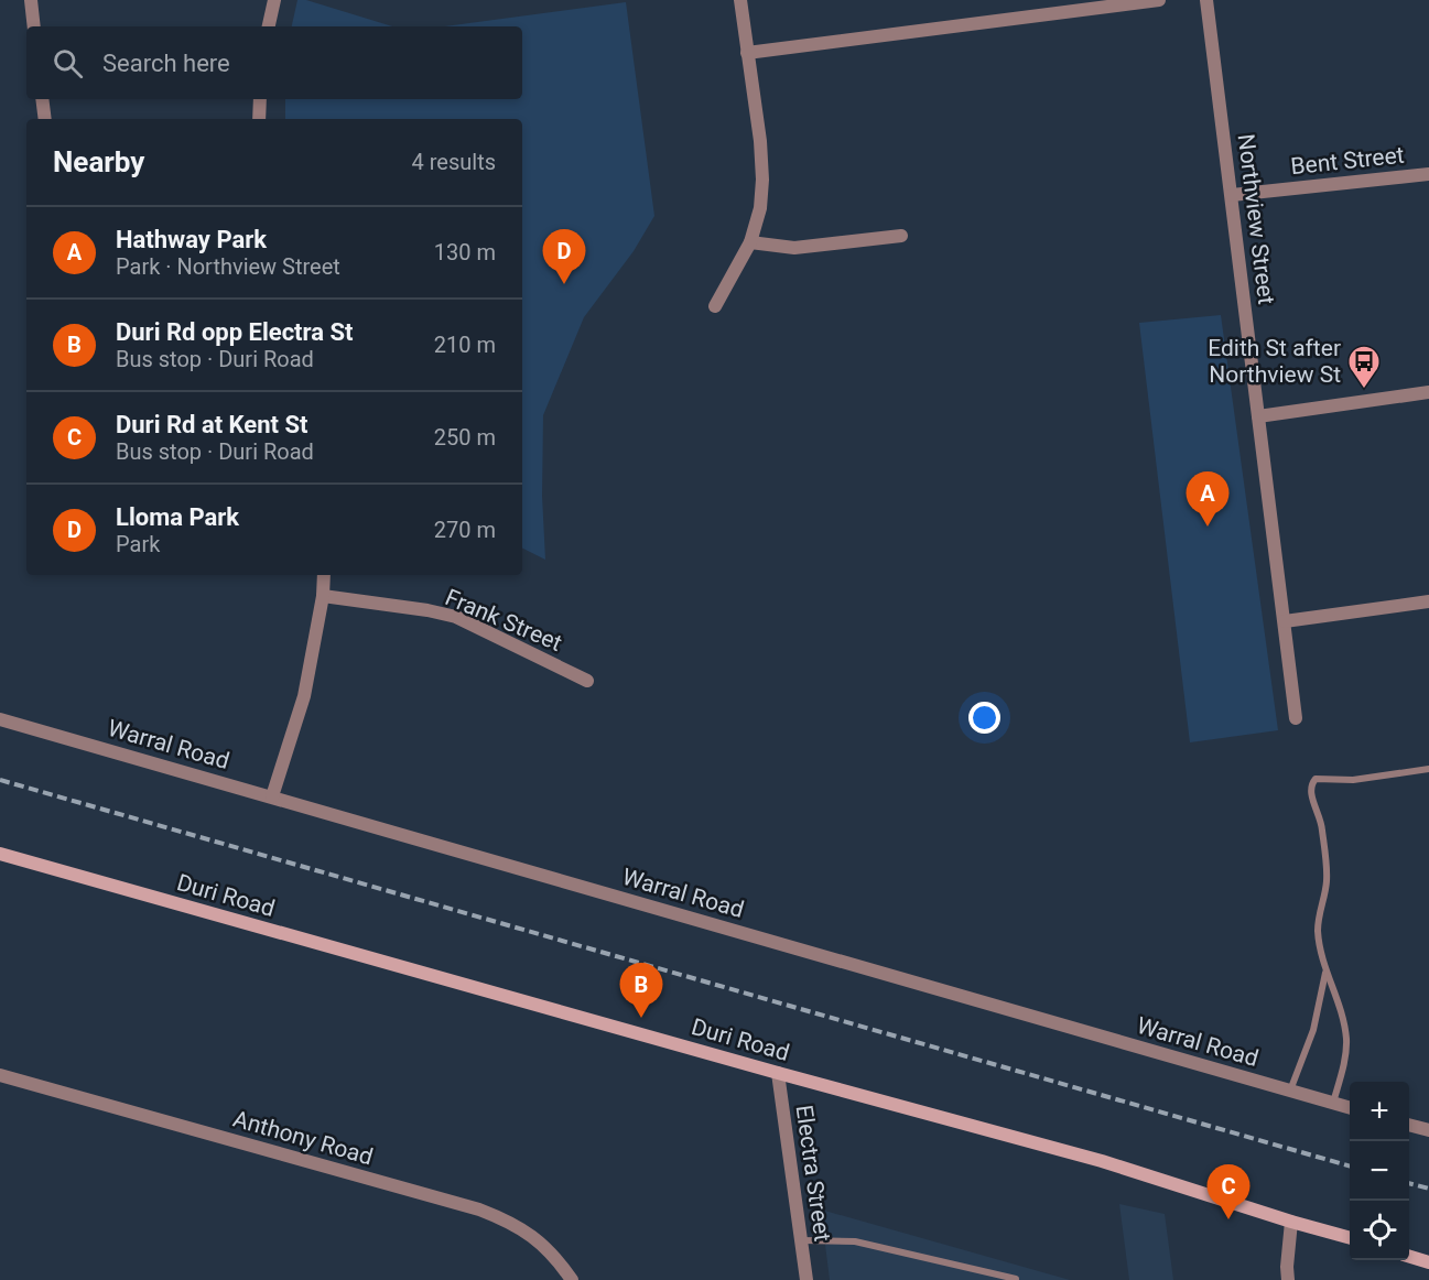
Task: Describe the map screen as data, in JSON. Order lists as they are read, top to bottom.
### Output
{
  "streets": {
    "main road": ["Duri Road"],
    "street": [
      "Bent Street",
      "Northview Street",
      "Frank Street",
      "Warral Road",
      "Anthony Road",
      "Electra Street"
    ]
  },
  "crossings": [
    ["Bent Street", "Northview Street"],
    ["Duri Road", "Electra Street"]
  ],
  "places": {
    "bus stop": ["Edith St after Northview St"]
  },
  "page": {
    "search": "Search here",
    "heading": ["Nearby", "4 results"],
    "list": [
      {
        "mark": "A",
        "name": "Hathway Park",
        "note": "Park · Northview Street",
        "value": "130 m"
      },
      {
        "mark": "B",
        "name": "Duri Rd opp Electra St",
        "note": "Bus stop · Duri Road",
        "value": "210 m"
      },
      {
        "mark": "C",
        "name": "Duri Rd at Kent St",
        "note": "Bus stop · Duri Road",
        "value": "250 m"
      },
      {
        "mark": "D",
        "name": "Lloma Park",
        "note": "Park",
        "value": "270 m"
      }
    ],
    "pins": [
      "D",
      "A",
      "B",
      "C"
    ],
    "map_buttons": ["+", "−"]
  }
}
